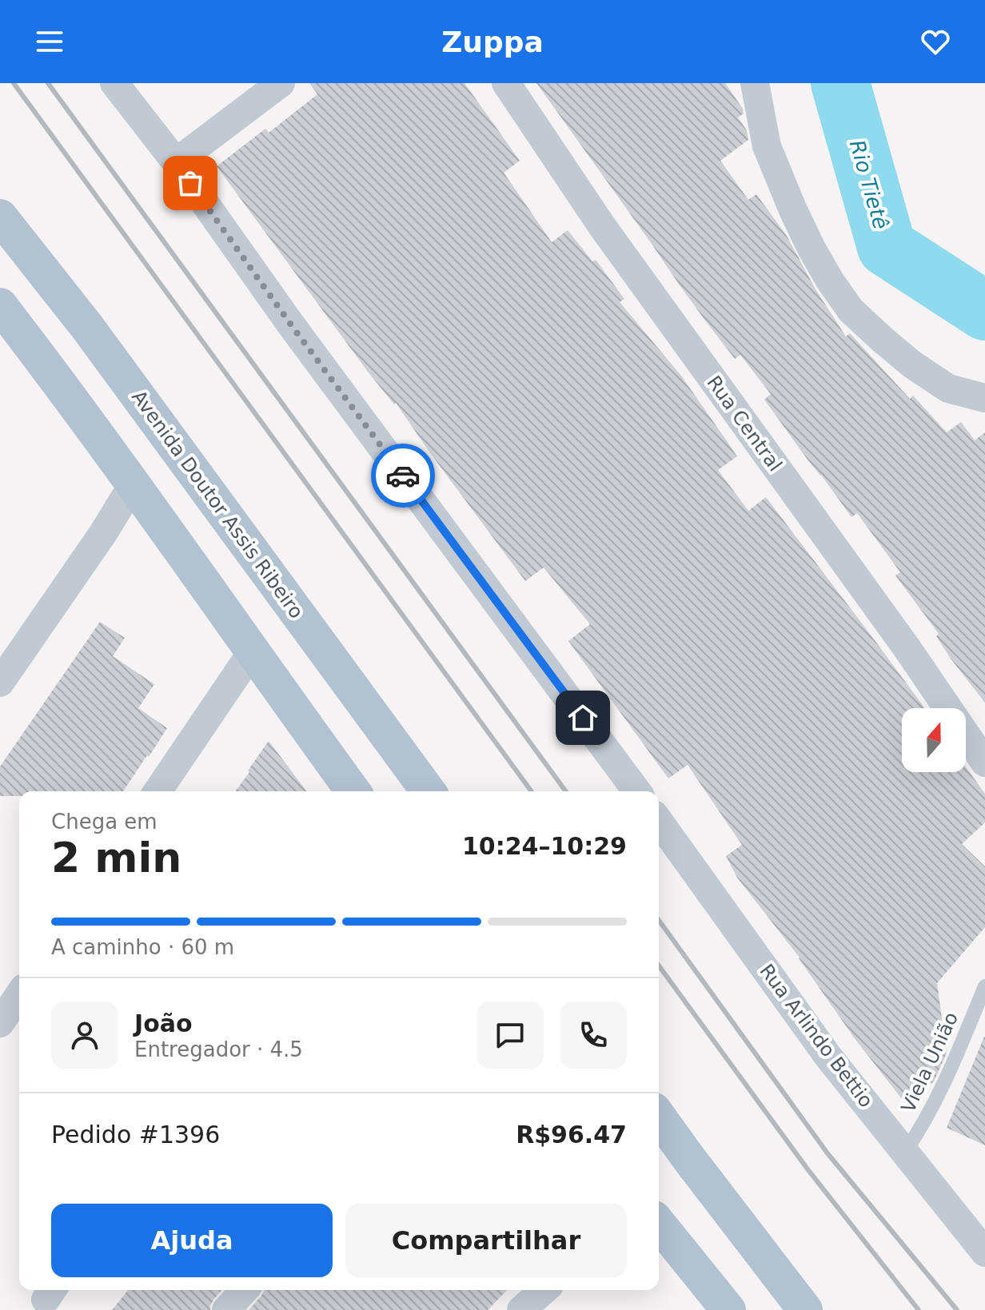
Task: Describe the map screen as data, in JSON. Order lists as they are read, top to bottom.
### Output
{
  "streets": {
    "main road": ["Avenida Doutor Assis Ribeiro"],
    "street": ["Rua Central", "Rua Arlindo Bettio"],
    "lane": ["Viela União"]
  },
  "crossings": [
    ["Rua Arlindo Bettio", "Viela União"]
  ],
  "water": ["Rio Tietê"],
  "north": "top",
  "page": {
    "header": "Zuppa",
    "heading": ["2 min", "Chega em", "10:24–10:29"],
    "panel": [
      "João",
      "Entregador · 4.5",
      "Pedido #1396",
      "R$96.47"
    ],
    "bar": "A caminho · 60 m",
    "buttons": ["Ajuda", "Compartilhar"]
  }
}
